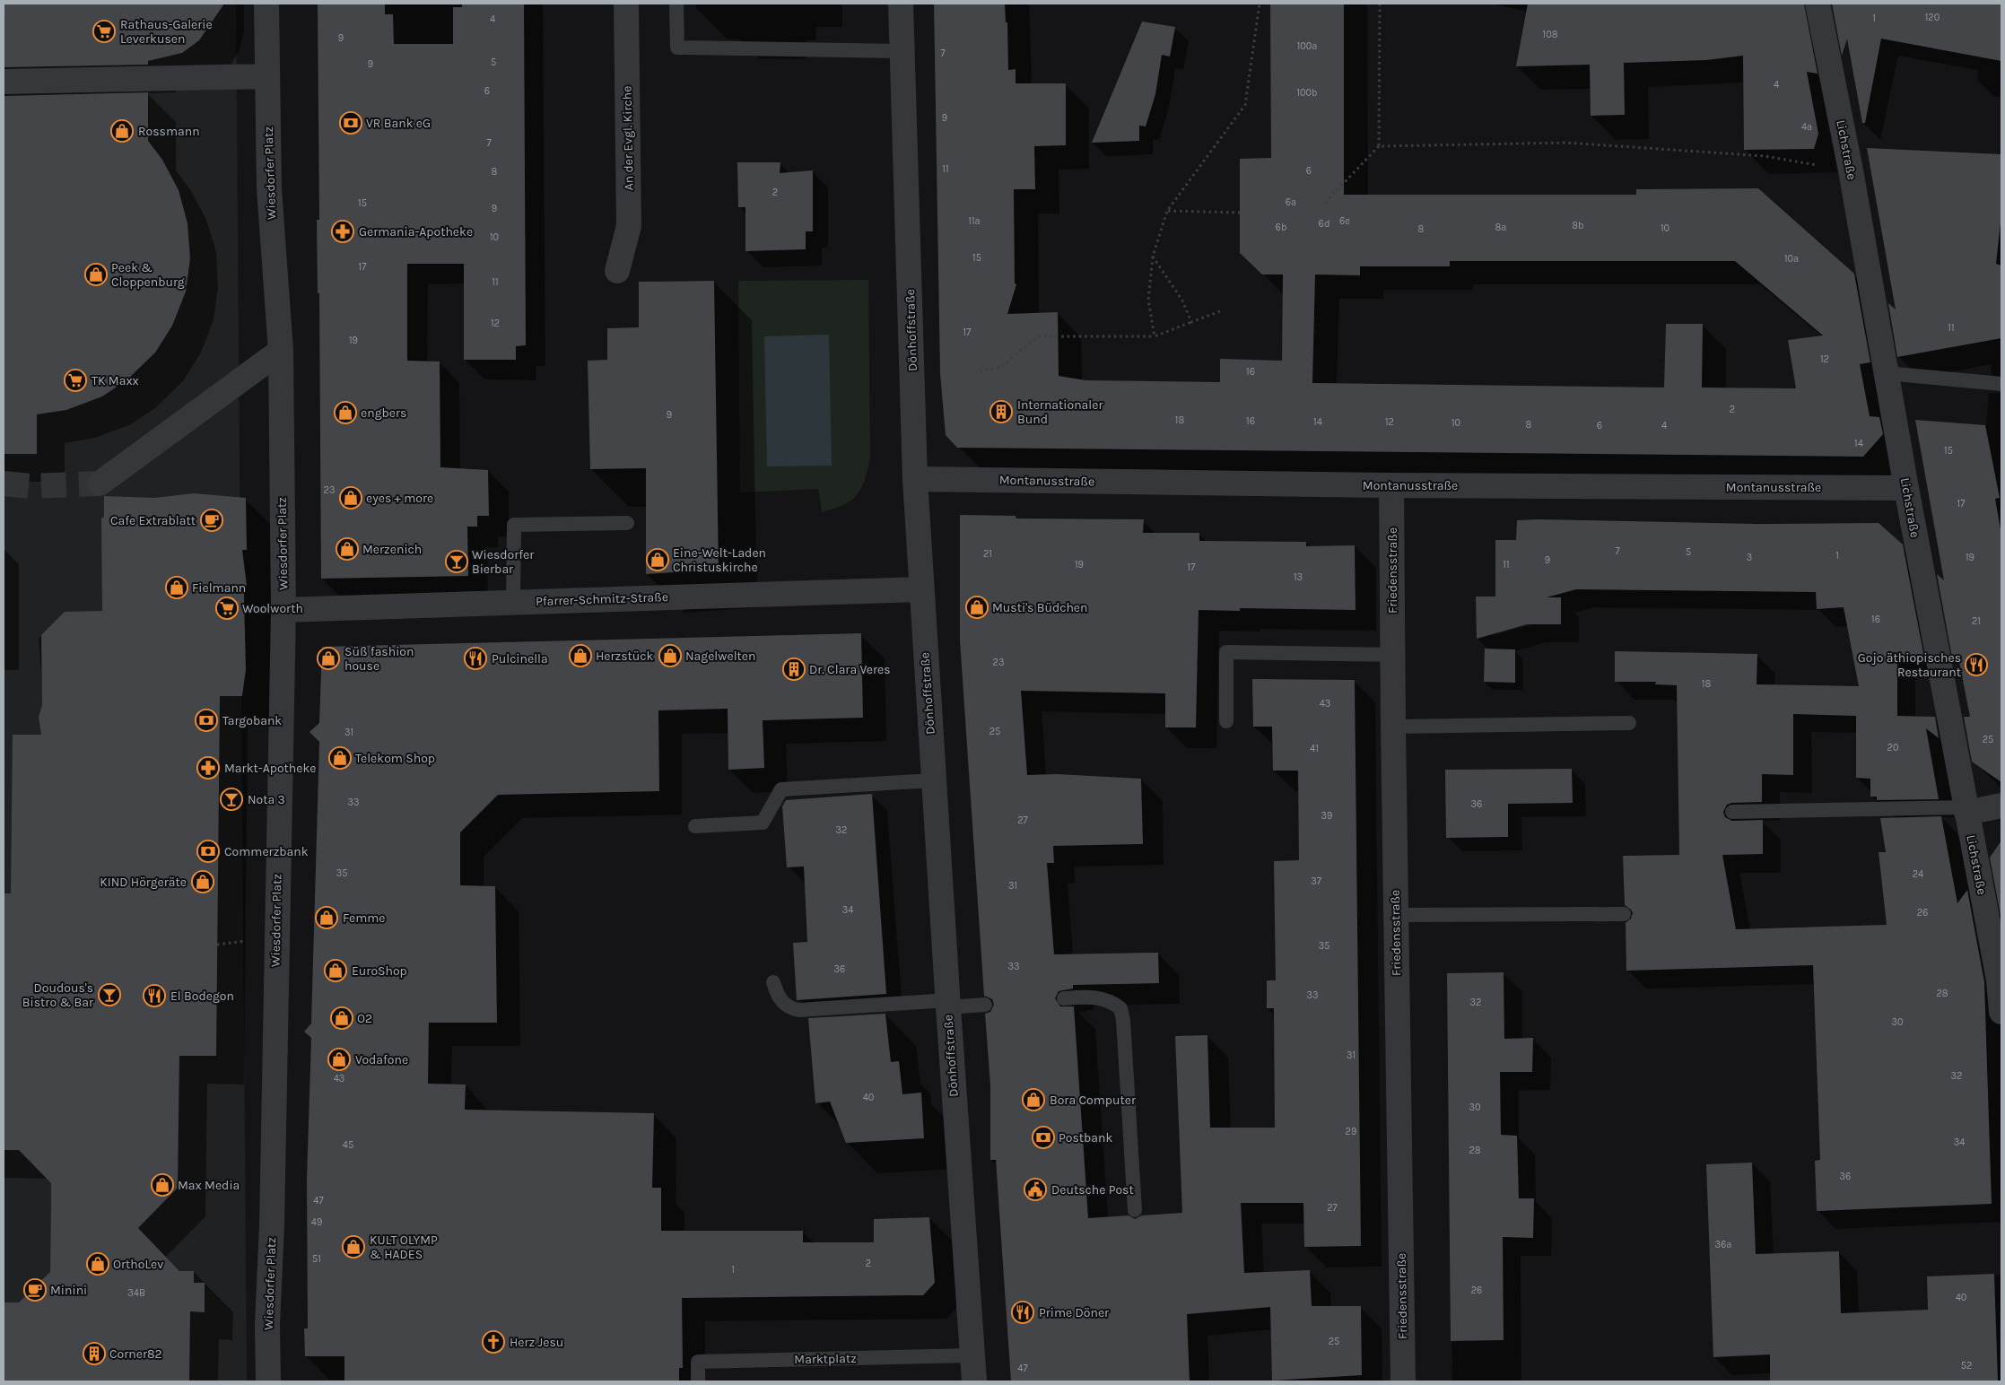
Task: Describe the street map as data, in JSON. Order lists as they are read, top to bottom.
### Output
{
  "streets": {
    "street": [
      "An der Evgl. Kirche",
      "Lichstraße",
      "Wiesdorfer Platz",
      "Dönhoffstraße",
      "Montanusstraße",
      "Friedensstraße",
      "Pfarrer-Schmitz-Straße"
    ],
    "lane": ["Marktplatz"]
  },
  "crossings": [
    ["Lichstraße", "Montanusstraße"],
    ["Wiesdorfer Platz", "Pfarrer-Schmitz-Straße"],
    ["Dönhoffstraße", "Montanusstraße"],
    ["Dönhoffstraße", "Pfarrer-Schmitz-Straße"],
    ["Dönhoffstraße", "Marktplatz"],
    ["Montanusstraße", "Friedensstraße"]
  ],
  "places": {
    "supermarket": ["Rathaus-Galerie Leverkusen", "TK Maxx", "Woolworth"],
    "bank": [
      "VR Bank eG",
      "Targobank",
      "Commerzbank",
      "Postbank"
    ],
    "shop": [
      "Rossmann",
      "Peek & Cloppenburg",
      "engbers",
      "eyes + more",
      "Merzenich",
      "Eine-Welt-Laden Christuskirche",
      "Fielmann",
      "Musti's Büdchen",
      "Herzstück",
      "Nagelwelten",
      "Süß fashion house",
      "Telekom Shop",
      "KIND Hörgeräte",
      "Femme",
      "EuroShop",
      "O2",
      "Vodafone",
      "Bora Computer",
      "Max Media",
      "KULT OLYMP & HADES",
      "OrthoLev"
    ],
    "pharmacy": ["Germania-Apotheke", "Markt-Apotheke"],
    "building": ["Internationaler Bund", "Dr. Clara Veres", "Corner82"],
    "cafe": ["Cafe Extrablatt", "Minini"],
    "bar": ["Wiesdorfer Bierbar", "Nota 3", "Doudous's Bistro & Bar"],
    "restaurant": [
      "Pulcinella",
      "Gojo äthiopisches Restaurant",
      "El Bodegon",
      "Prime Döner"
    ],
    "public building": ["Deutsche Post"],
    "church": ["Herz Jesu"]
  },
  "house_numbers": [
    "120",
    "1",
    "4",
    "108",
    "9",
    "100a",
    "7",
    "5",
    "9",
    "4",
    "6",
    "100b",
    "9",
    "4a",
    "7",
    "11",
    "6",
    "8",
    "2",
    "6a",
    "15",
    "9",
    "11a",
    "6e",
    "6d",
    "8b",
    "6b",
    "8a",
    "10",
    "8",
    "10",
    "15",
    "10a",
    "17",
    "11",
    "12",
    "11",
    "17",
    "19",
    "12",
    "16",
    "2",
    "9",
    "18",
    "16",
    "14",
    "12",
    "10",
    "8",
    "6",
    "4",
    "14",
    "15",
    "23",
    "17",
    "7",
    "5",
    "21",
    "1",
    "3",
    "19",
    "9",
    "19",
    "11",
    "17",
    "13",
    "16",
    "21",
    "23",
    "18",
    "43",
    "25",
    "31",
    "25",
    "20",
    "41",
    "33",
    "36",
    "39",
    "27",
    "32",
    "35",
    "24",
    "37",
    "31",
    "34",
    "26",
    "35",
    "33",
    "36",
    "28",
    "33",
    "32",
    "30",
    "31",
    "32",
    "43",
    "40",
    "30",
    "29",
    "34",
    "45",
    "28",
    "36",
    "47",
    "27",
    "49",
    "36a",
    "51",
    "2",
    "1",
    "26",
    "34B",
    "40",
    "25",
    "52",
    "47"
  ]
}
